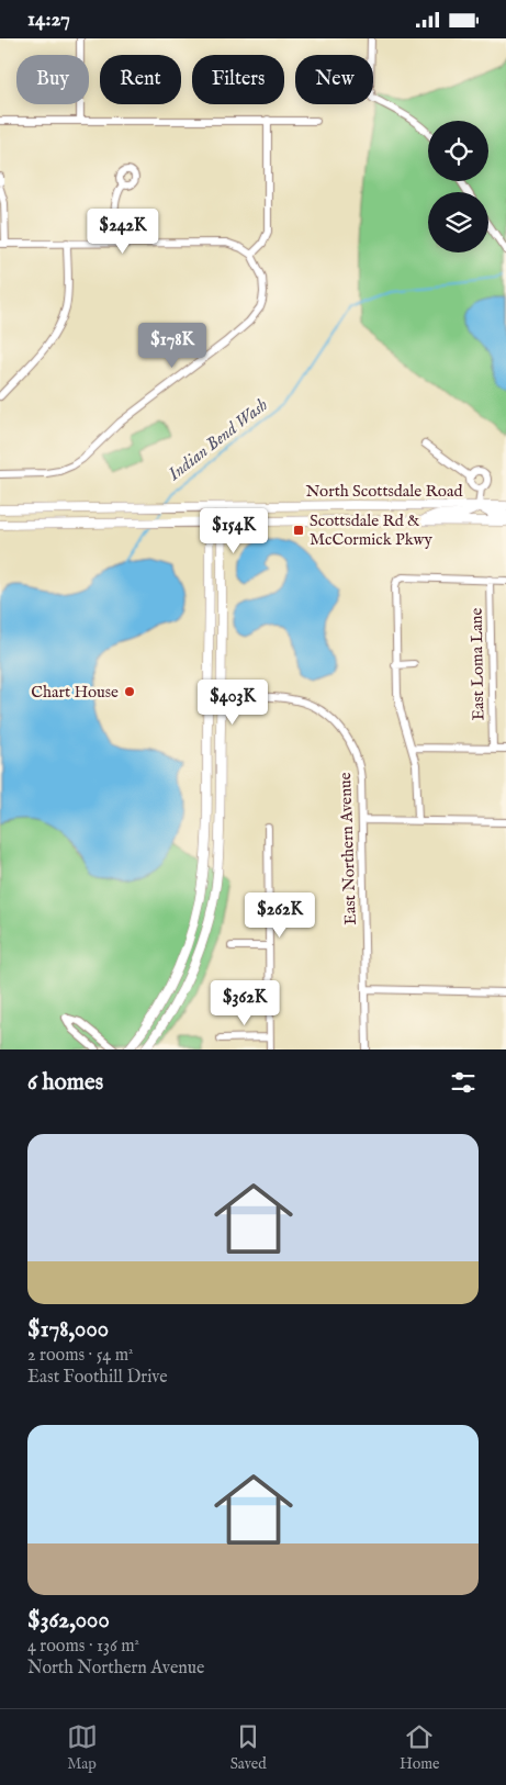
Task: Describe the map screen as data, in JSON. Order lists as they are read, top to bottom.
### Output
{
  "streets": {
    "main road": ["North Scottsdale Road"],
    "street": ["East Loma Lane", "East Northern Avenue"]
  },
  "water": ["Indian Bend Wash"],
  "places": {
    "transit": ["Scottsdale Rd & McCormick Pkwy"],
    "other": ["Chart House"]
  },
  "page": {
    "status": "14:27",
    "chip": [
      "Buy",
      "Rent",
      "Filters",
      "New"
    ],
    "price": [
      "$242K",
      "$178K",
      "$154K",
      "$403K",
      "$262K",
      "$362K"
    ],
    "heading": "6 homes",
    "list": [
      {
        "name": "$178,000",
        "note": "2 rooms · 54 m² · East Foothill Drive"
      },
      {
        "name": "$362,000",
        "note": "4 rooms · 136 m² · North Northern Avenue"
      }
    ],
    "tabs": ["Map", "Saved", "Home"]
  }
}
